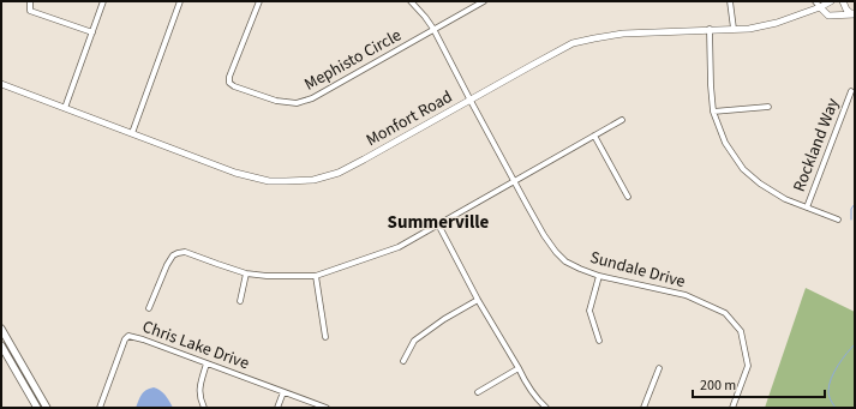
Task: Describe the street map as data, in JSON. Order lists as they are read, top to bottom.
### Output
{
  "streets": {
    "street": [
      "Mephisto Circle",
      "Monfort Road",
      "Rockland Way",
      "Sundale Drive",
      "Chris Lake Drive"
    ]
  },
  "crossings": [
    ["Mephisto Circle", "Sundale Drive"],
    ["Monfort Road", "Sundale Drive"]
  ],
  "districts": ["Summerville"],
  "scale_bar": "200 m"
}
